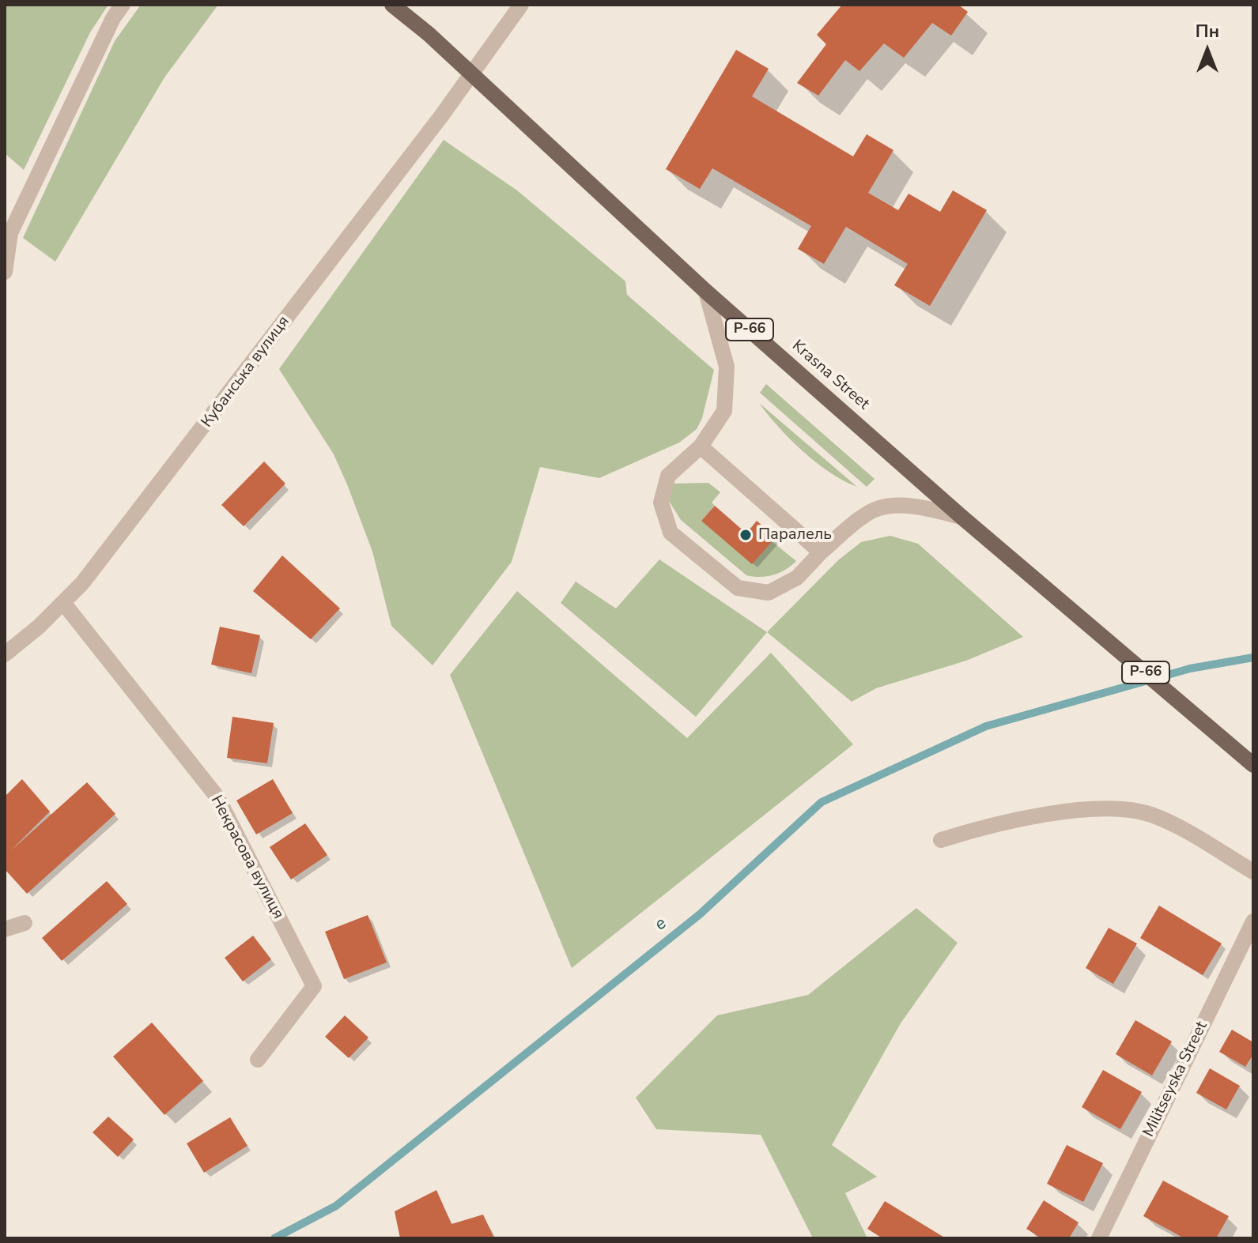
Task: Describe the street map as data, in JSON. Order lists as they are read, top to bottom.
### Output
{
  "streets": {
    "main road": ["Р-66", "Krasna Street"],
    "street": ["Кубанська вулиця", "Некрасова вулиця", "Militseyska Street"]
  },
  "crossings": [
    ["Кубанська вулиця", "Krasna Street"],
    ["Кубанська вулиця", "Некрасова вулиця"]
  ],
  "water": ["e"],
  "places": ["Паралель"],
  "north": "top"
}
